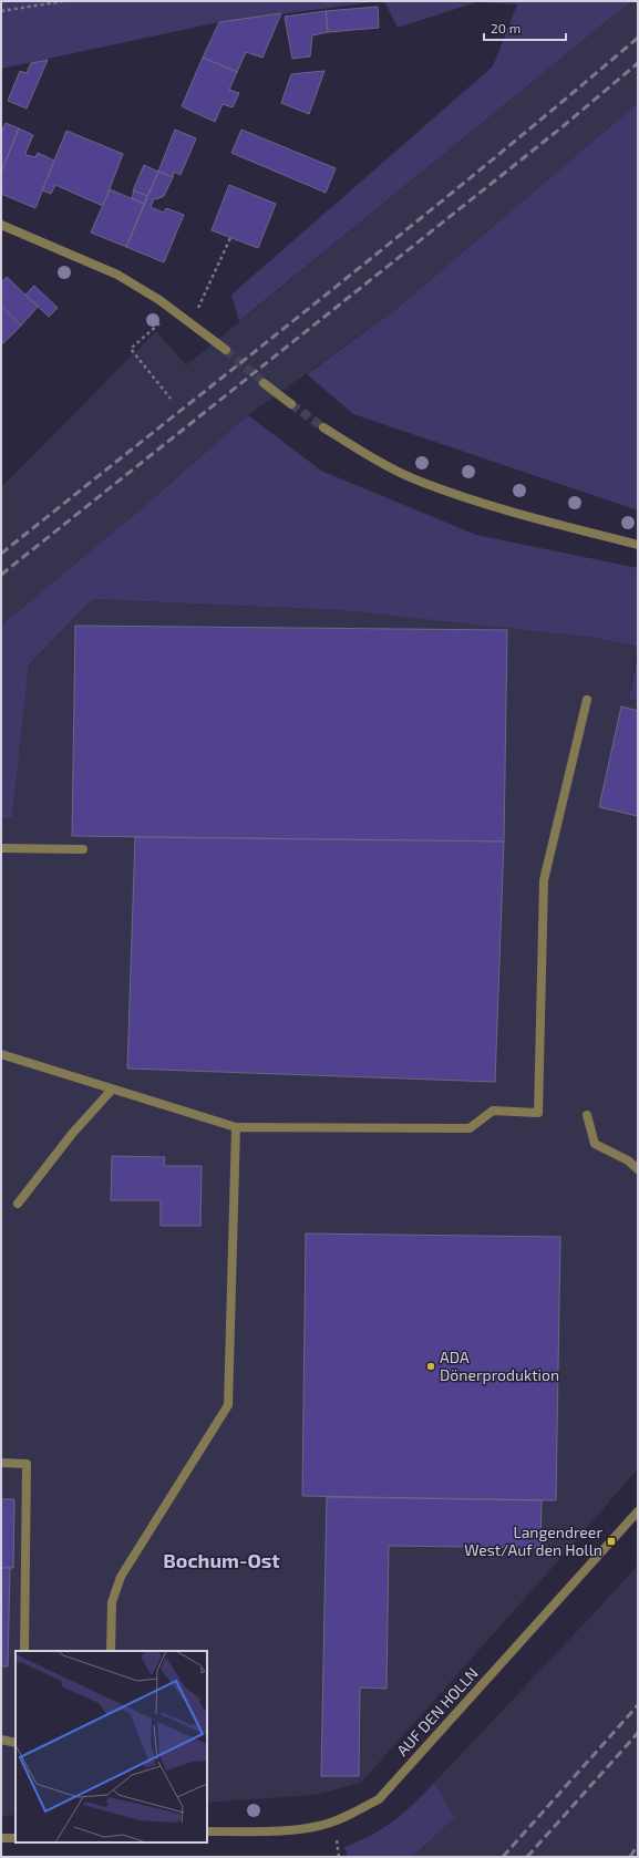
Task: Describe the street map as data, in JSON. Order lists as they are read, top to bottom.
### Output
{
  "streets": {
    "street": ["AUF DEN HOLLN"]
  },
  "districts": ["Bochum-Ost"],
  "places": {
    "other": ["ADA Dönerproduktion"],
    "transit": ["Langendreer West/Auf den Holln"]
  },
  "scale_bar": "20 m"
}
